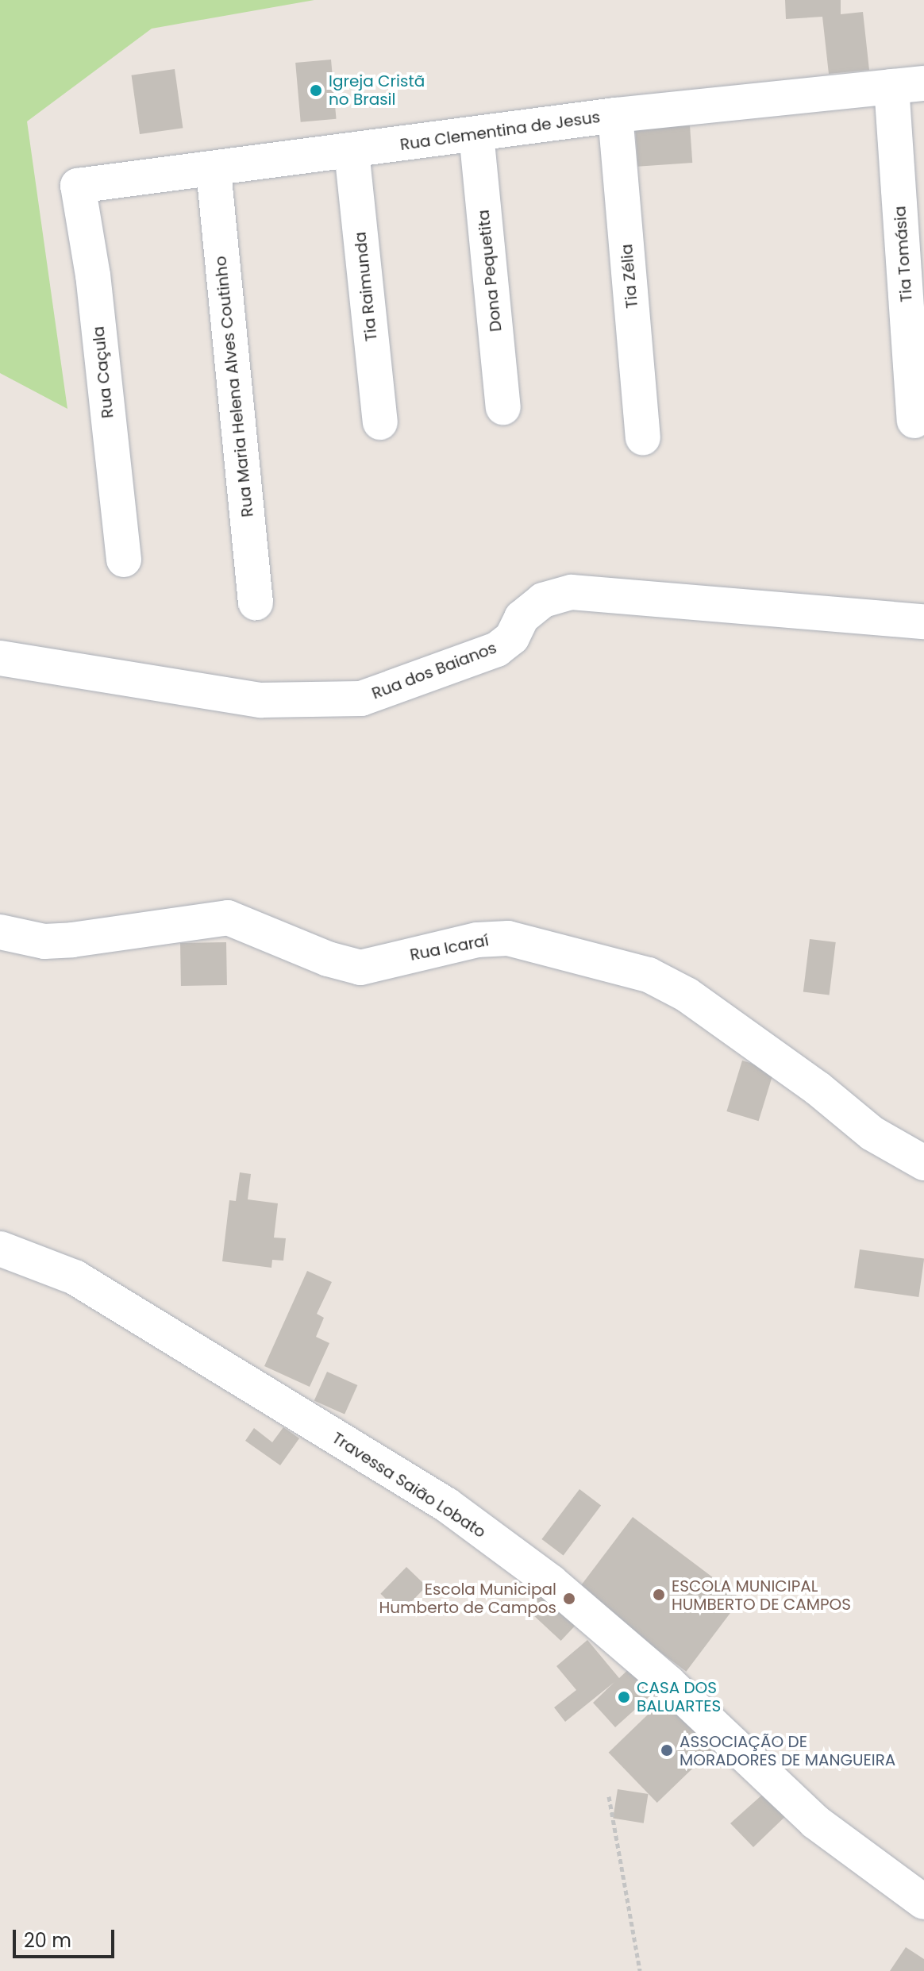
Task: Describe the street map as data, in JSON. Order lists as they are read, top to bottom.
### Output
{
  "streets": {
    "street": [
      "Rua Clementina de Jesus",
      "Tia Tomásia",
      "Dona Pequetita",
      "Tia Zélia",
      "Tia Raimunda",
      "Rua Caçula",
      "Rua Maria Helena Alves Coutinho",
      "Rua dos Baianos",
      "Rua Icaraí",
      "Travessa Saião Lobato"
    ]
  },
  "crossings": [
    ["Rua Clementina de Jesus", "Tia Tomásia"],
    ["Rua Clementina de Jesus", "Dona Pequetita"],
    ["Rua Clementina de Jesus", "Tia Zélia"],
    ["Rua Clementina de Jesus", "Tia Raimunda"],
    ["Rua Clementina de Jesus", "Rua Caçula"],
    ["Rua Clementina de Jesus", "Rua Maria Helena Alves Coutinho"]
  ],
  "places": [
    "Igreja Cristã no Brasil",
    "ESCOLA MUNICIPAL HUMBERTO DE CAMPOS",
    "Escola Municipal Humberto de Campos",
    "CASA DOS BALUARTES",
    "ASSOCIAÇÃO DE MORADORES DE MANGUEIRA"
  ],
  "scale_bar": "20 m"
}
